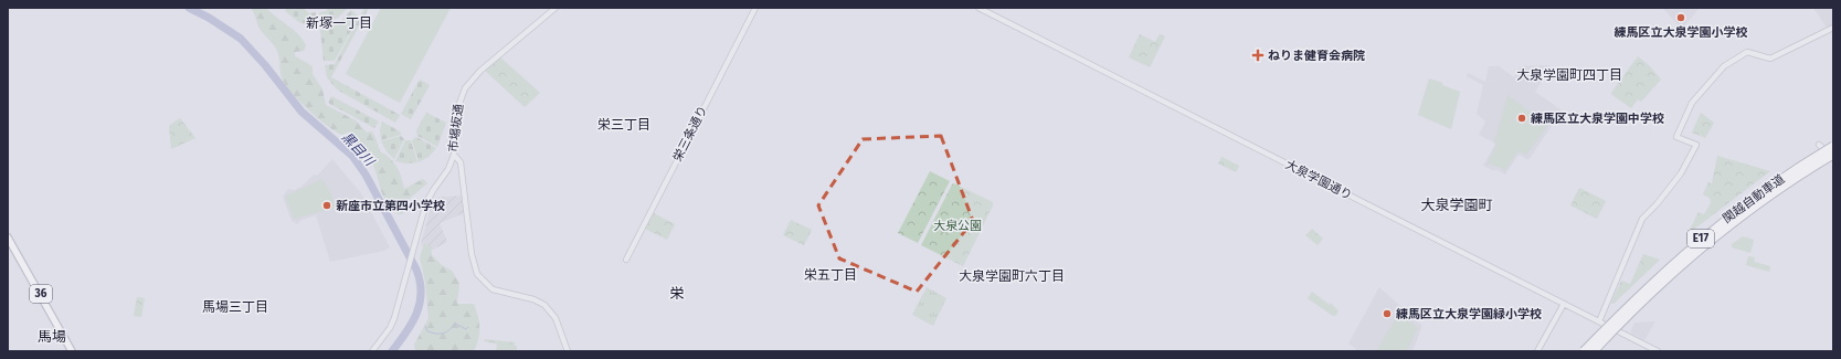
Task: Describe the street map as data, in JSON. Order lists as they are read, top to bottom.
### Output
{
  "streets": {
    "highway": ["関越自動車道", "E17"],
    "main road": ["36"],
    "street": ["市場坂通", "栄三条通り", "大泉学園通り"]
  },
  "districts": [
    "新塚一丁目",
    "大泉学園町四丁目",
    "栄三丁目",
    "大泉学園町",
    "栄五丁目",
    "大泉学園町六丁目",
    "栄",
    "馬場三丁目",
    "馬場"
  ],
  "water": ["黒目川"],
  "parks": ["大泉公園"],
  "places": {
    "other": [
      "練馬区立大泉学園小学校",
      "練馬区立大泉学園中学校",
      "新座市立第四小学校",
      "練馬区立大泉学園緑小学校"
    ],
    "health": ["ねりま健育会病院"]
  }
}
